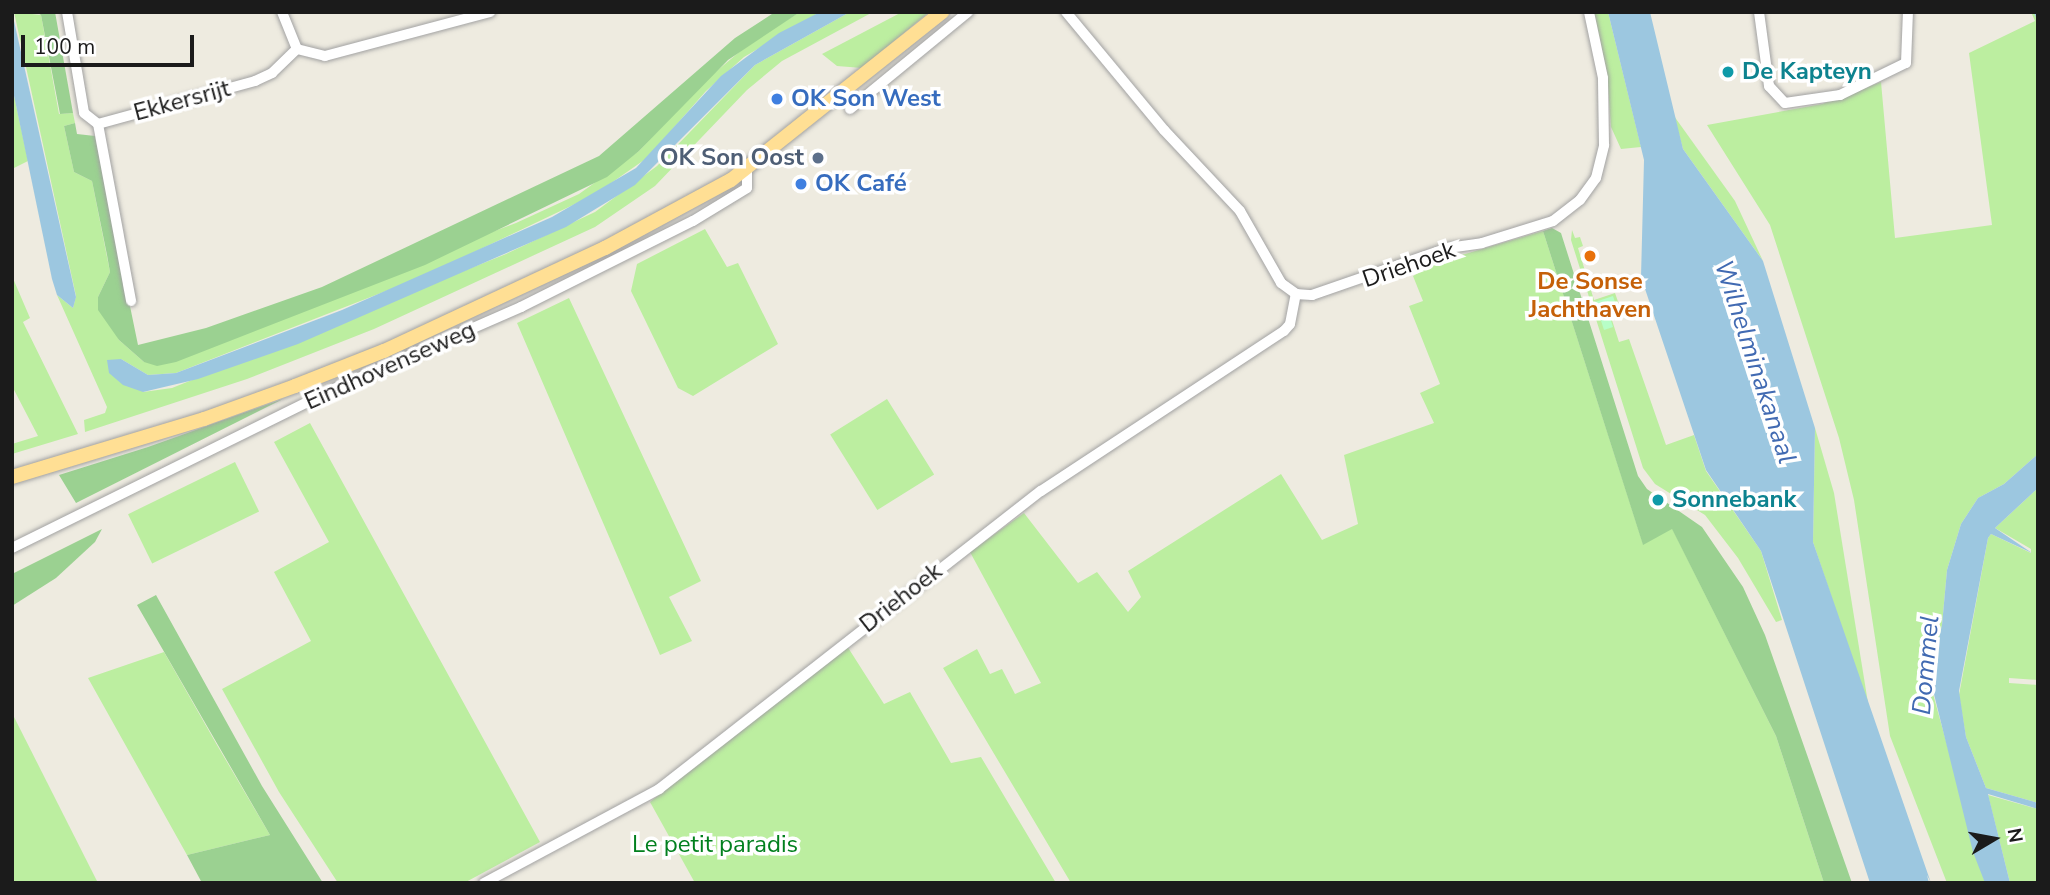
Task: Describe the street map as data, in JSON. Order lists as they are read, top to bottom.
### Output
{
  "streets": {
    "main road": ["Eindhovenseweg"],
    "street": ["Ekkersrijt", "Driehoek"]
  },
  "water": ["Wilhelminakanaal", "Dommel"],
  "parks": ["Le petit paradis"],
  "places": [
    "De Kapteyn",
    "OK Son West",
    "OK Son Oost",
    "OK Café",
    "De Sonse Jachthaven",
    "Sonnebank"
  ],
  "scale_bar": "100 m",
  "north": "right"
}
